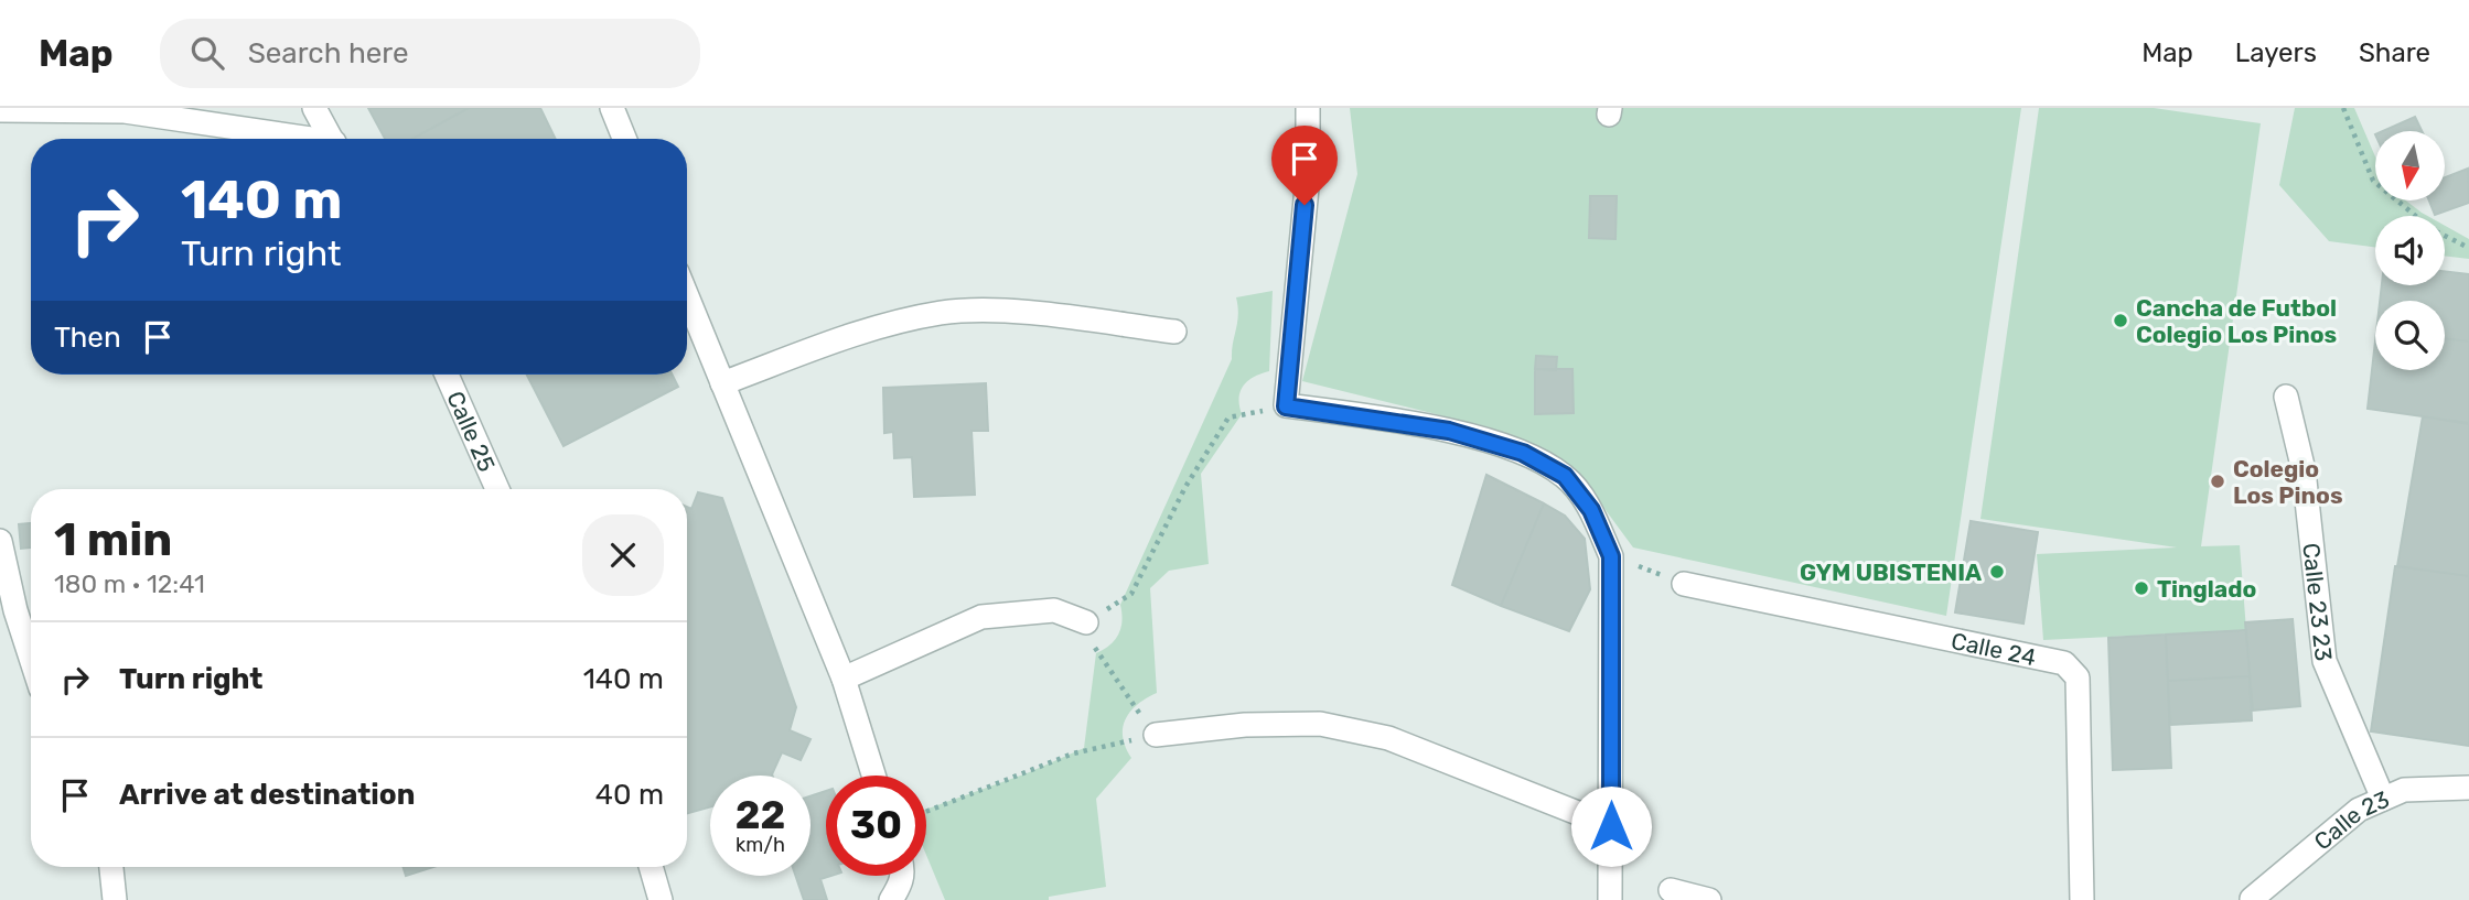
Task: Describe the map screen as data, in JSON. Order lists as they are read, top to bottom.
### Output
{
  "streets": {
    "street": [
      "Calle 25",
      "Calle 23 23",
      "Calle 24",
      "Calle 23"
    ]
  },
  "crossings": [
    ["Calle 23 23", "Calle 23"]
  ],
  "places": [
    "Cancha de Futbol Colegio Los Pinos",
    "Colegio Los Pinos",
    "GYM UBISTENIA",
    "Tinglado"
  ],
  "north": "bottom",
  "page": {
    "header": "Map",
    "search": "Search here",
    "nav": ["Map", "Layers", "Share"],
    "turn": ["140 m", "Turn right"],
    "then": "Then",
    "heading": ["1 min", "180 m · 12:41"],
    "list": [
      {
        "name": "Turn right",
        "value": "140 m"
      },
      {
        "name": "Arrive at destination",
        "value": "40 m"
      }
    ],
    "speed": "22 km/h",
    "limit": "30"
  }
}
